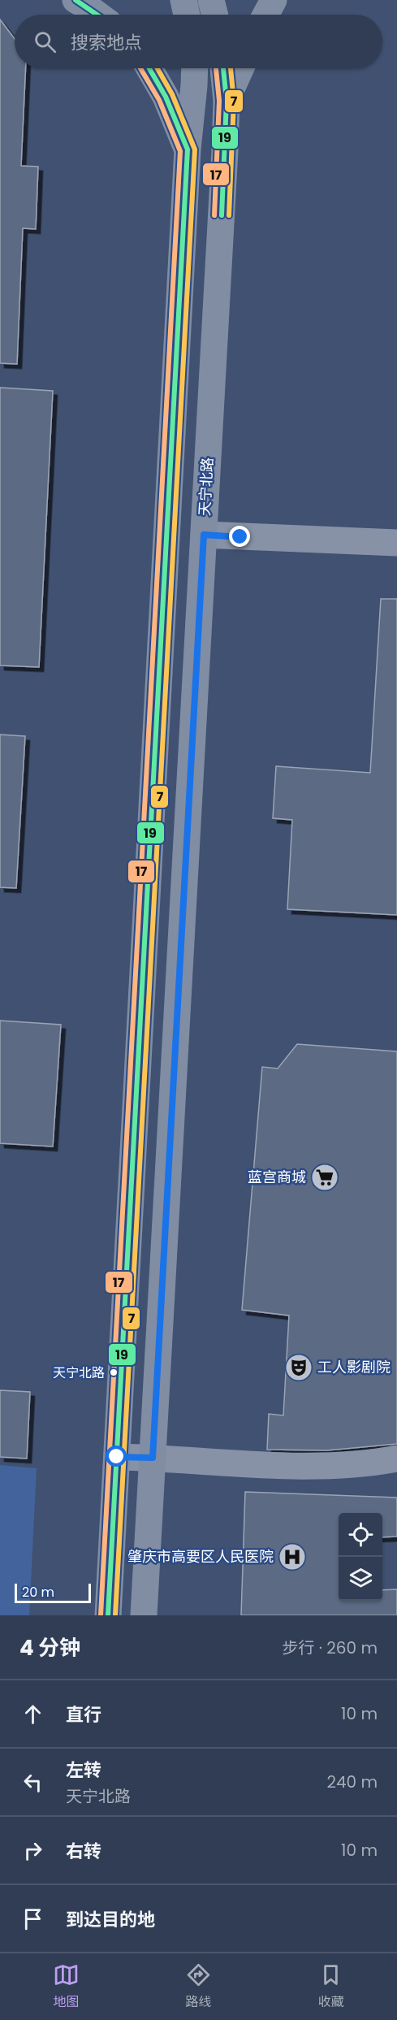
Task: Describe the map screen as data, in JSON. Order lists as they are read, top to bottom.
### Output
{
  "streets": {
    "main road": ["天宁北路"]
  },
  "places": {
    "supermarket": ["蓝宫商城"],
    "theatre": ["工人影剧院"],
    "other": ["天宁北路"],
    "hospital": ["肇庆市高要区人民医院"]
  },
  "lines": ["transit line 19", "transit line 7", "transit line 17"],
  "scale_bar": "20 m",
  "page": {
    "search": "搜索地点",
    "scale": "20 m",
    "heading": ["4 分钟", "步行 · 260 m"],
    "list": [
      ["直行", "10 m"],
      ["左转", "天宁北路", "240 m"],
      ["右转", "10 m"],
      "到达目的地"
    ],
    "nav": ["地图", "路线", "收藏"]
  }
}
